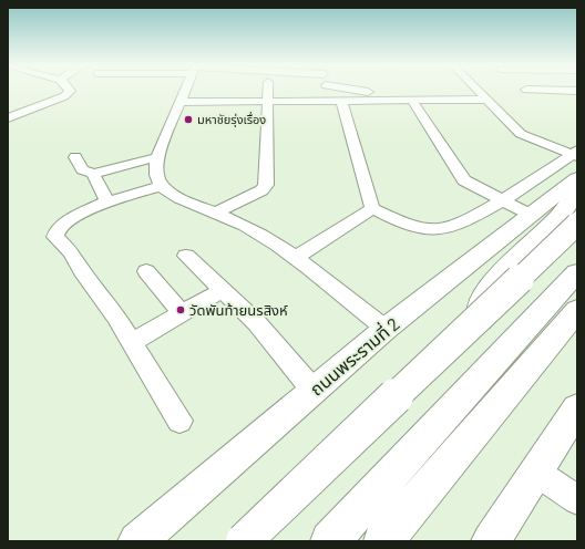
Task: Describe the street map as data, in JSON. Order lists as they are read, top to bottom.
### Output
{
  "streets": {
    "main road": ["ถนนพระรามที่ 2"]
  },
  "places": ["มหาชัยรุ่งเรื่อง", "วัดพันท้ายนรสิงห์"]
}
